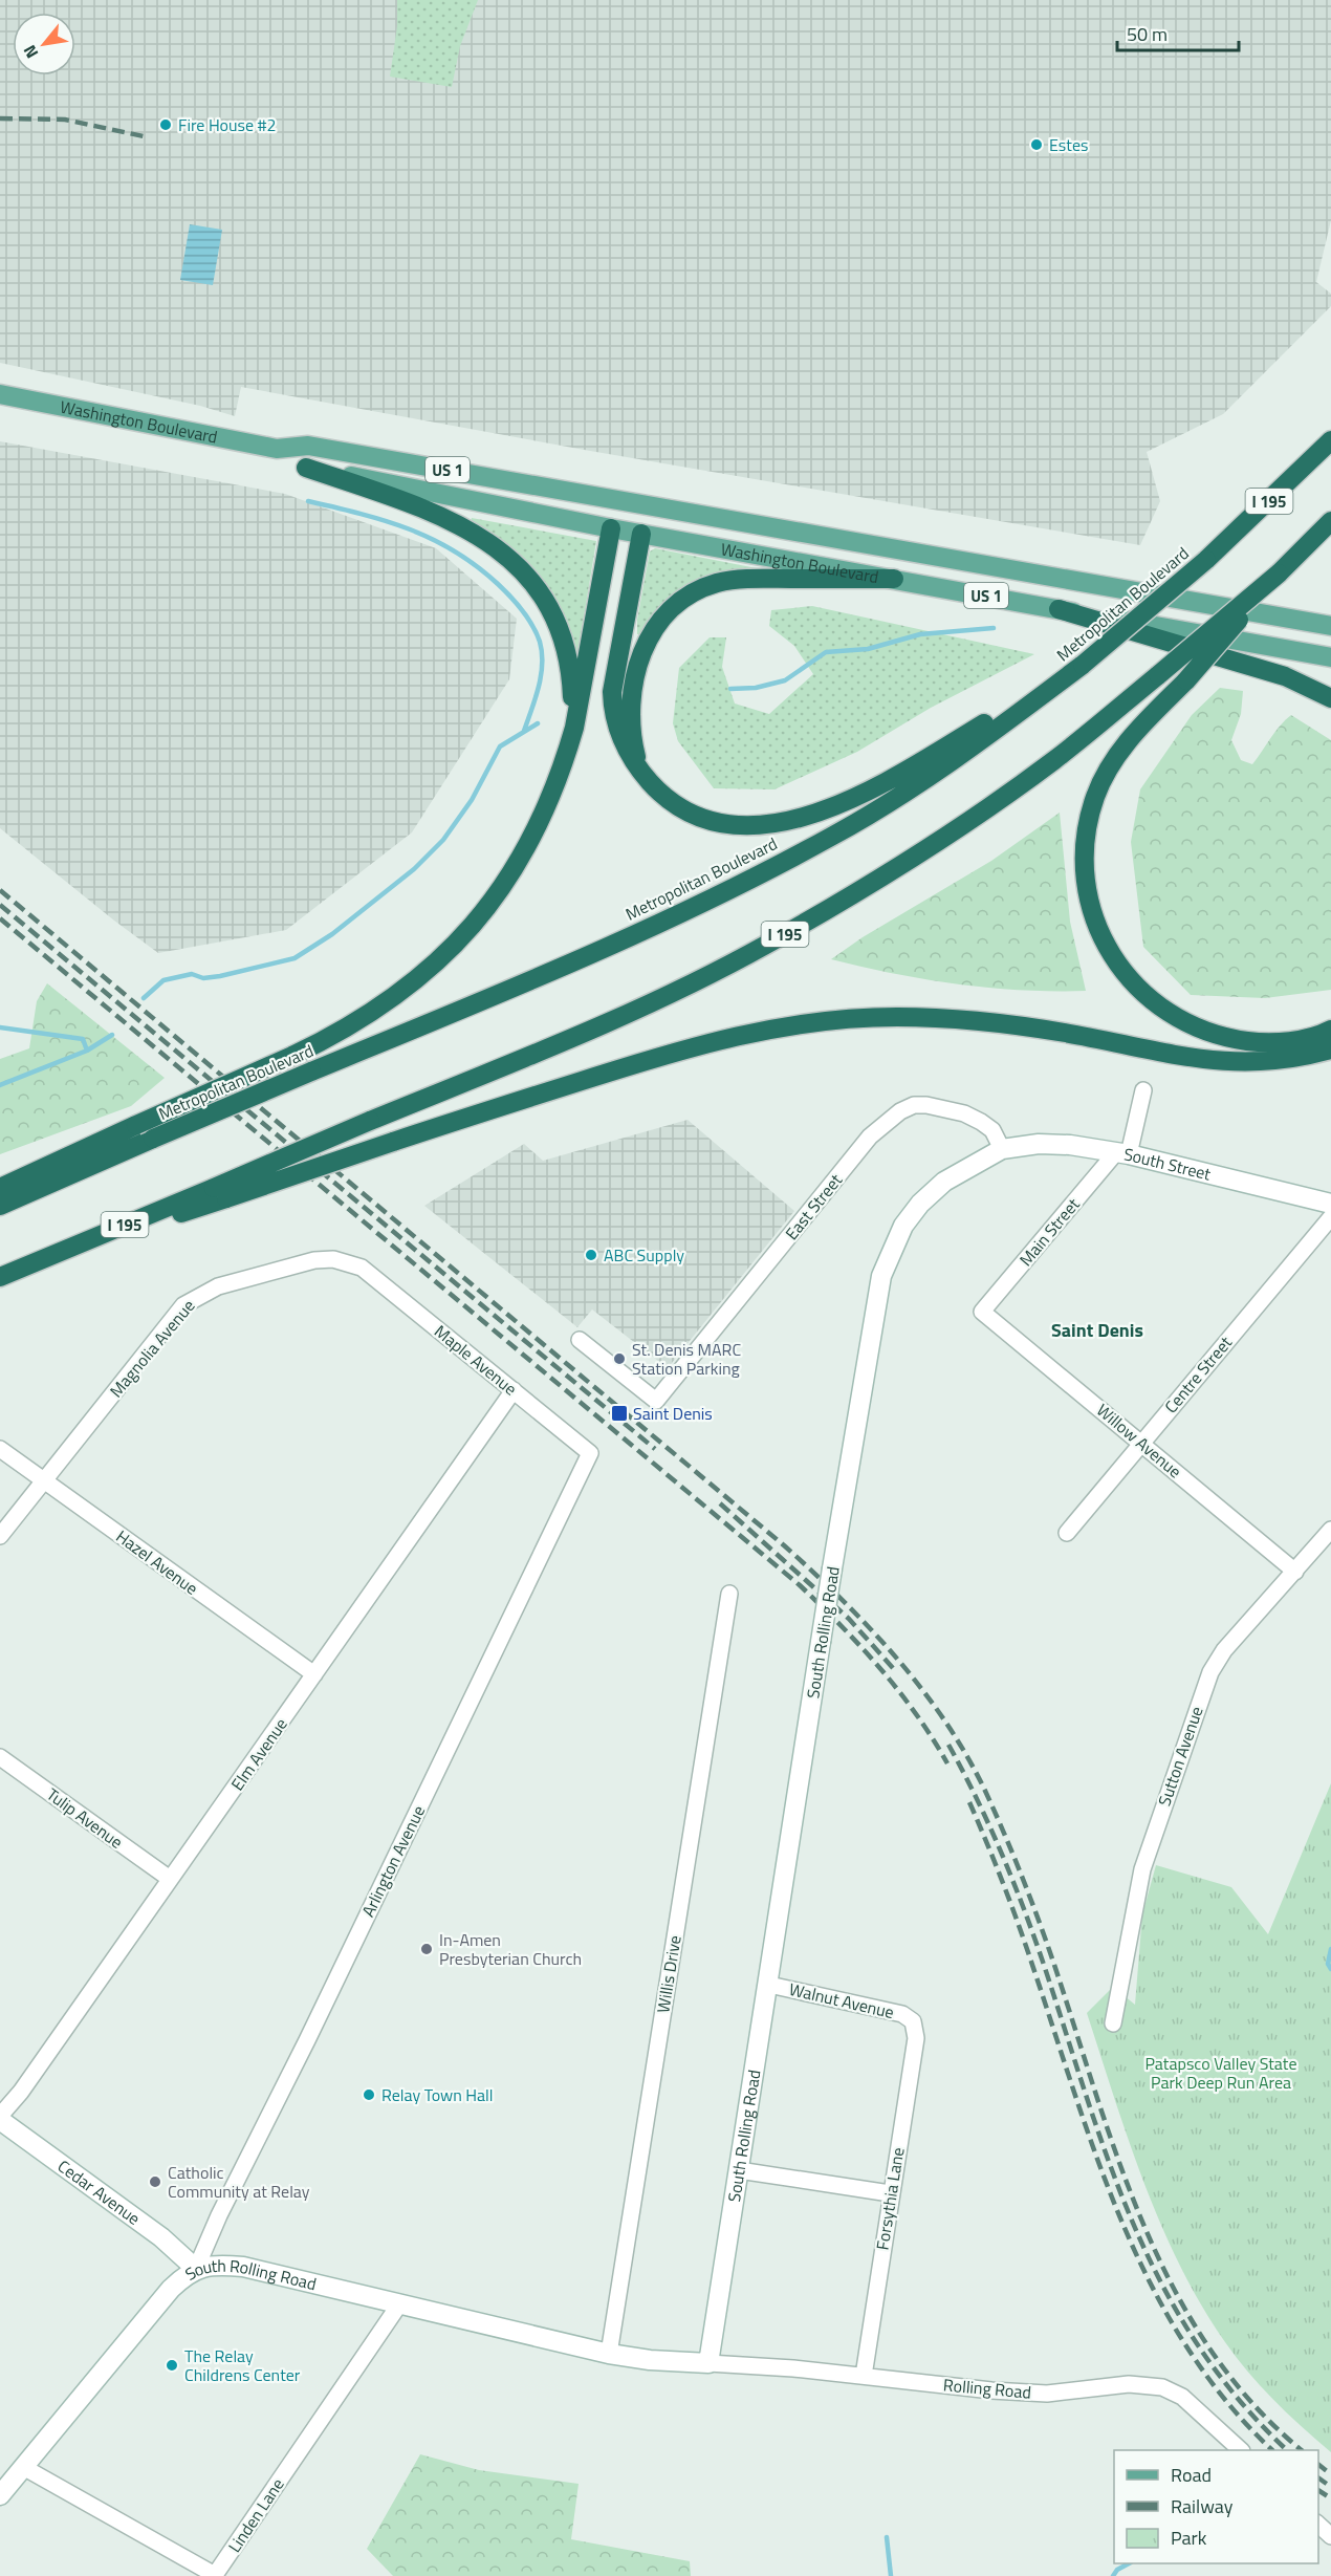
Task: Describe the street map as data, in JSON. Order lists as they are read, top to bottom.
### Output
{
  "streets": {
    "highway": ["I 195", "Metropolitan Boulevard"],
    "main road": ["Washington Boulevard", "US 1"],
    "street": [
      "South Street",
      "East Street",
      "Main Street",
      "Magnolia Avenue",
      "Maple Avenue",
      "Centre Street",
      "Willow Avenue",
      "Hazel Avenue",
      "South Rolling Road",
      "Elm Avenue",
      "Sutton Avenue",
      "Tulip Avenue",
      "Arlington Avenue",
      "Willis Drive",
      "Walnut Avenue",
      "Cedar Avenue",
      "Forsythia Lane",
      "Rolling Road",
      "Linden Lane"
    ]
  },
  "crossings": [
    ["South Street", "East Street"],
    ["South Street", "Main Street"],
    ["South Street", "South Rolling Road"],
    ["East Street", "South Rolling Road"],
    ["Main Street", "Willow Avenue"],
    ["Magnolia Avenue", "Maple Avenue"],
    ["Magnolia Avenue", "Hazel Avenue"],
    ["Maple Avenue", "Elm Avenue"],
    ["Maple Avenue", "Arlington Avenue"],
    ["Centre Street", "Willow Avenue"],
    ["Willow Avenue", "Sutton Avenue"],
    ["Hazel Avenue", "Elm Avenue"],
    ["South Rolling Road", "Arlington Avenue"],
    ["South Rolling Road", "Willis Drive"],
    ["South Rolling Road", "Walnut Avenue"],
    ["South Rolling Road", "Cedar Avenue"],
    ["South Rolling Road", "Rolling Road"],
    ["South Rolling Road", "Linden Lane"],
    ["Elm Avenue", "Tulip Avenue"],
    ["Arlington Avenue", "Cedar Avenue"],
    ["Walnut Avenue", "Forsythia Lane"],
    ["Forsythia Lane", "Rolling Road"]
  ],
  "districts": ["Saint Denis"],
  "parks": ["Patapsco Valley State Park Deep Run Area"],
  "places": {
    "other": [
      "Fire House #2",
      "Estes",
      "ABC Supply",
      "St. Denis MARC Station Parking",
      "In-Amen Presbyterian Church",
      "Relay Town Hall",
      "Catholic Community at Relay",
      "The Relay Childrens Center"
    ],
    "transit": ["Saint Denis"]
  },
  "legend": ["Road", "Railway", "Park"],
  "scale_bar": "50 m",
  "north": "bottom left"
}
